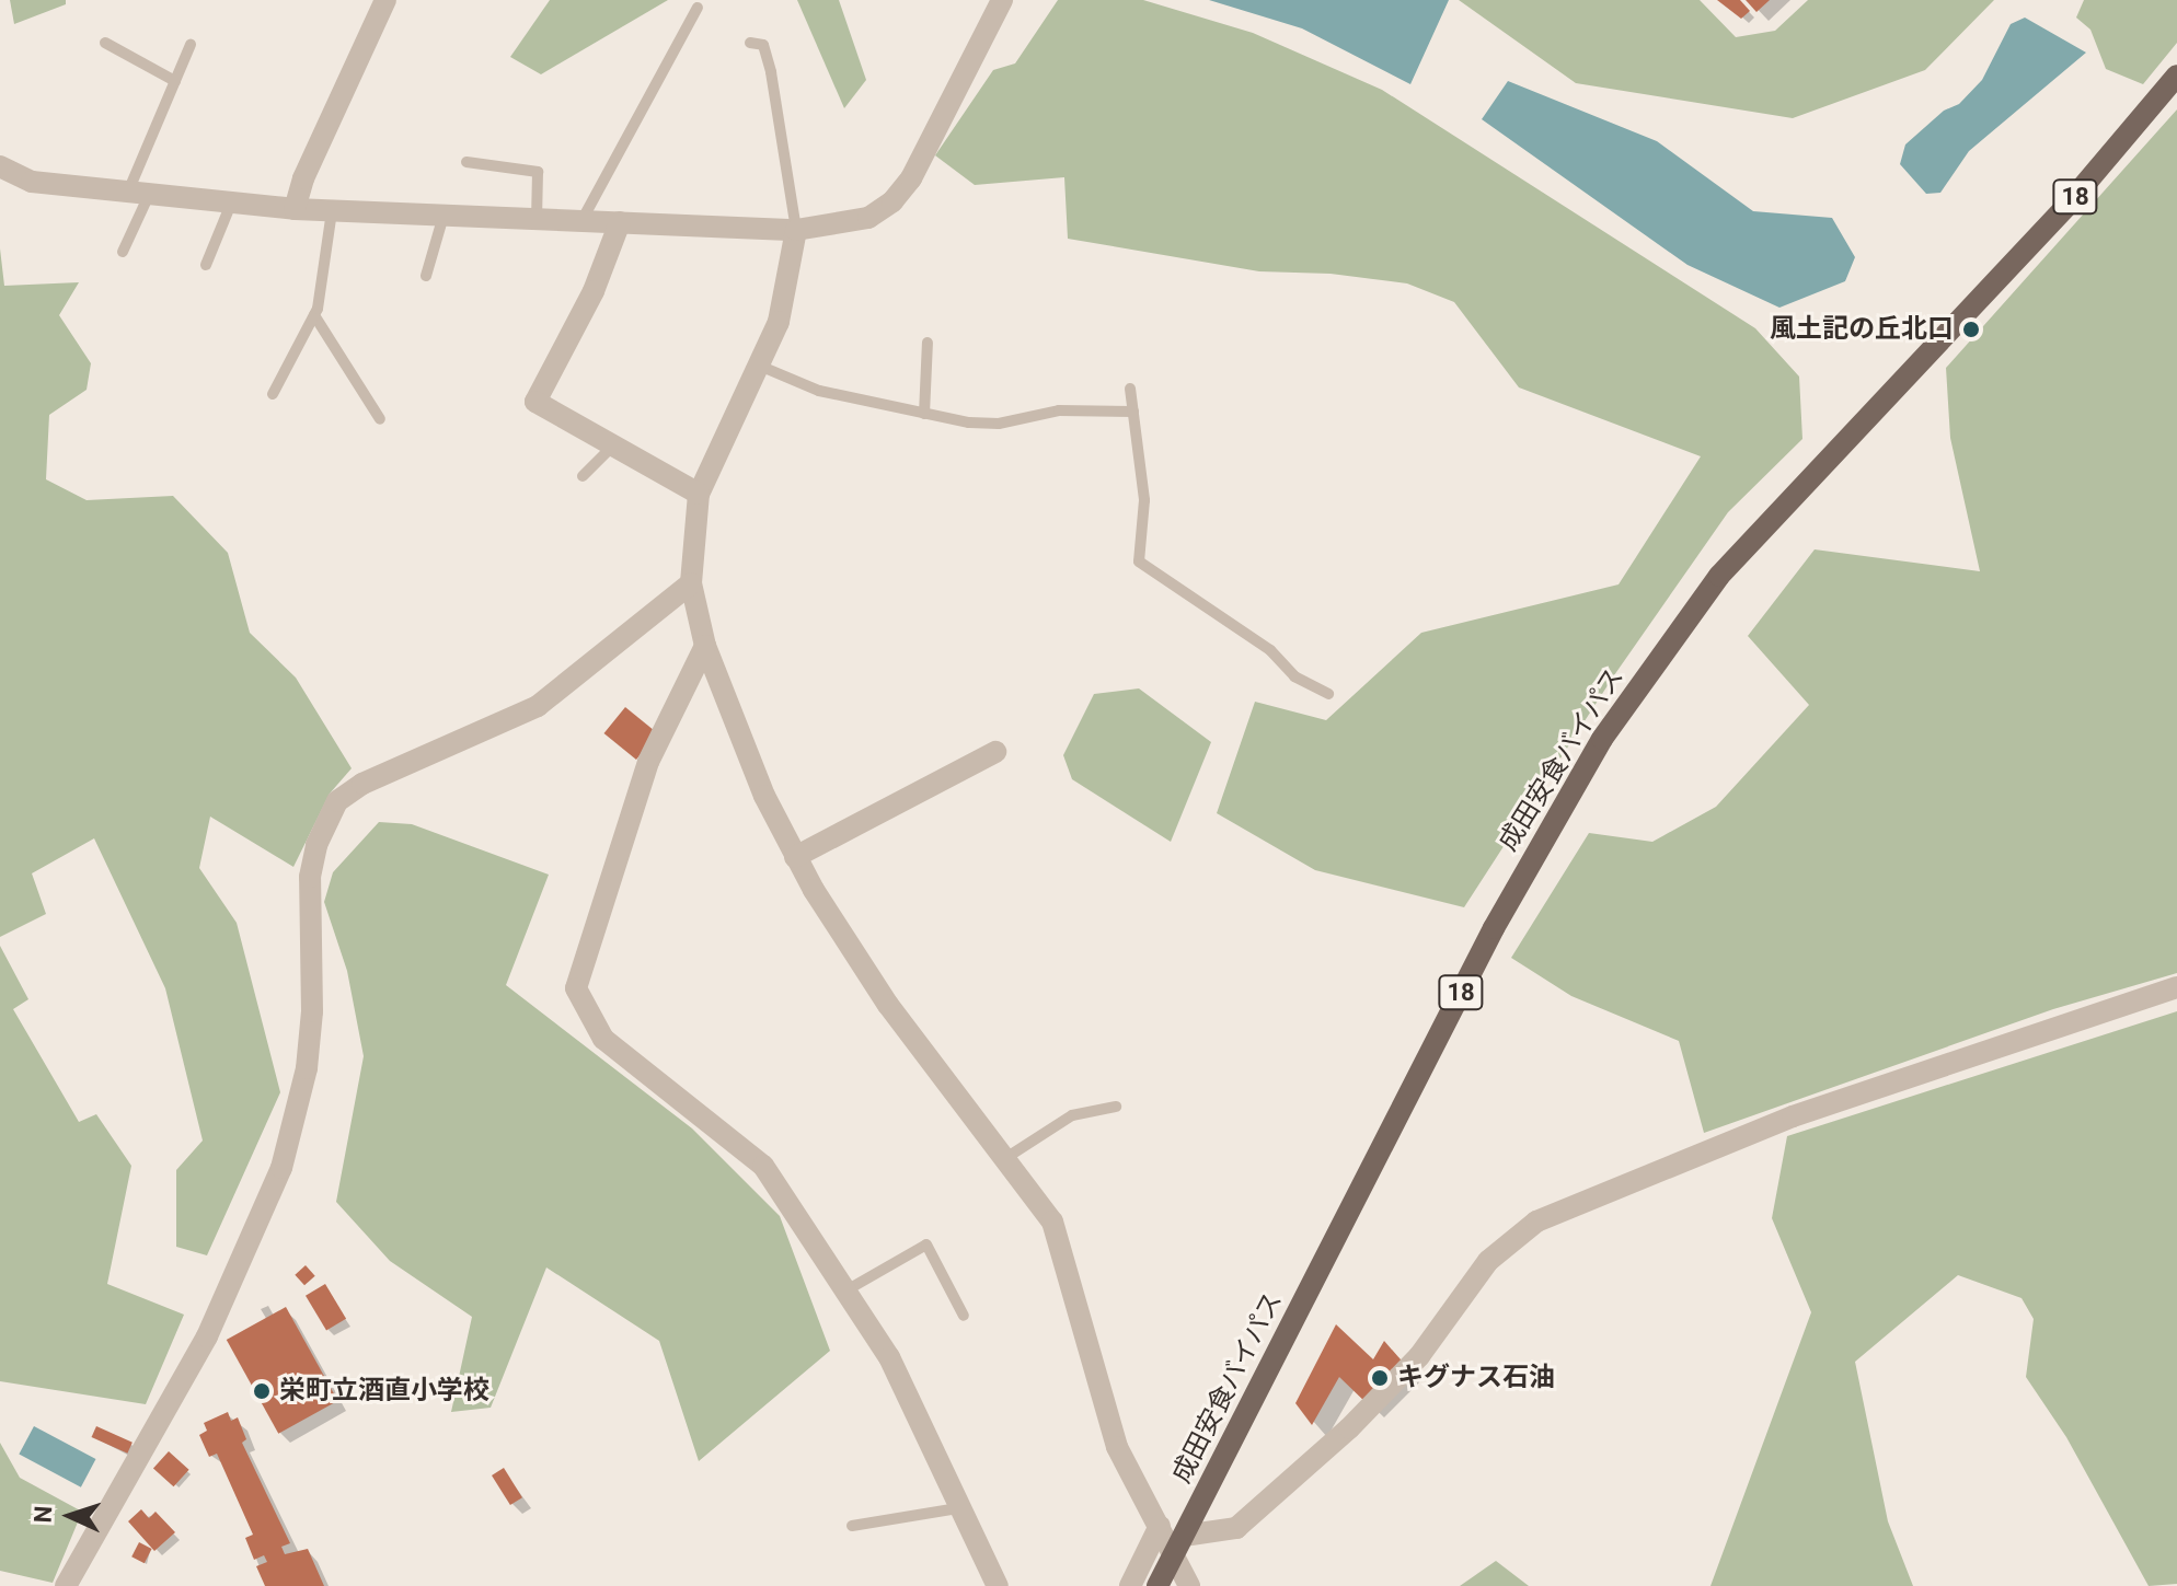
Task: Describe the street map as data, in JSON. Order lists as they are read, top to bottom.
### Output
{
  "streets": {
    "main road": ["18", "成田安食バイパス"]
  },
  "places": ["風土記の丘北口", "キグナス石油", "栄町立酒直小学校"],
  "north": "left"
}
